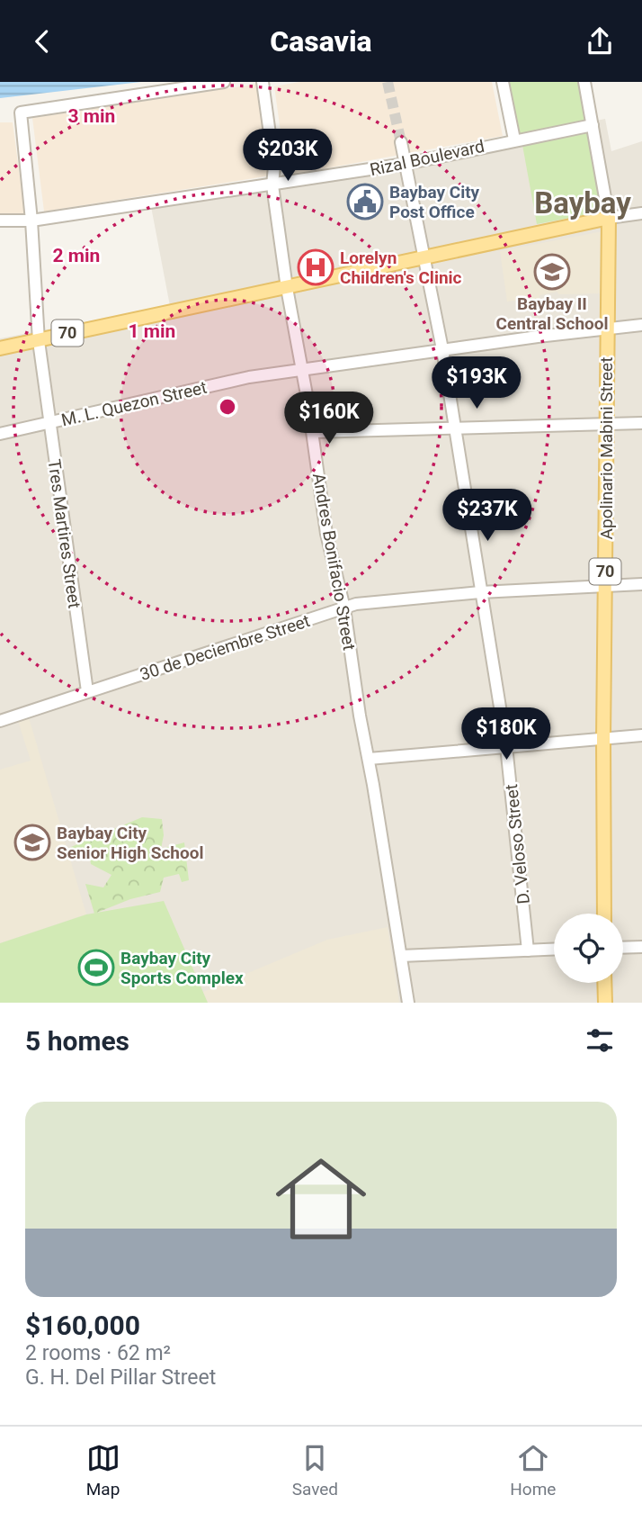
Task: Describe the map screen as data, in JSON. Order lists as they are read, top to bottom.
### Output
{
  "streets": {
    "main road": ["70", "Apolinario Mabini Street"],
    "street": [
      "Rizal Boulevard",
      "M. L. Quezon Street",
      "Tres Martires Street",
      "Andres Bonifacio Street",
      "30 de Deciembre Street",
      "D. Veloso Street"
    ]
  },
  "crossings": [
    ["Rizal Boulevard", "Apolinario Mabini Street"],
    ["Rizal Boulevard", "Tres Martires Street"],
    ["Rizal Boulevard", "Andres Bonifacio Street"],
    ["Rizal Boulevard", "D. Veloso Street"],
    ["70", "Apolinario Mabini Street"],
    ["70", "Tres Martires Street"],
    ["70", "Andres Bonifacio Street"],
    ["70", "D. Veloso Street"],
    ["M. L. Quezon Street", "Apolinario Mabini Street"],
    ["M. L. Quezon Street", "Tres Martires Street"],
    ["M. L. Quezon Street", "Andres Bonifacio Street"],
    ["M. L. Quezon Street", "D. Veloso Street"],
    ["Apolinario Mabini Street", "30 de Deciembre Street"],
    ["Tres Martires Street", "30 de Deciembre Street"],
    ["Andres Bonifacio Street", "30 de Deciembre Street"],
    ["30 de Deciembre Street", "D. Veloso Street"]
  ],
  "districts": ["Baybay"],
  "places": {
    "public building": ["Baybay City Post Office"],
    "hospital": ["Lorelyn Children's Clinic"],
    "school or university": ["Baybay II Central School", "Baybay City Senior High School"],
    "sports": ["Baybay City Sports Complex"]
  },
  "page": {
    "header": "Casavia",
    "price": [
      "$203K",
      "$193K",
      "$160K",
      "$237K",
      "$180K"
    ],
    "heading": "5 homes",
    "list": [
      {
        "name": "$160,000",
        "note": "2 rooms · 62 m² · G. H. Del Pillar Street"
      }
    ],
    "tabs": ["Map", "Saved", "Home"]
  },
  "rings": ["3 min", "2 min", "1 min"]
}
